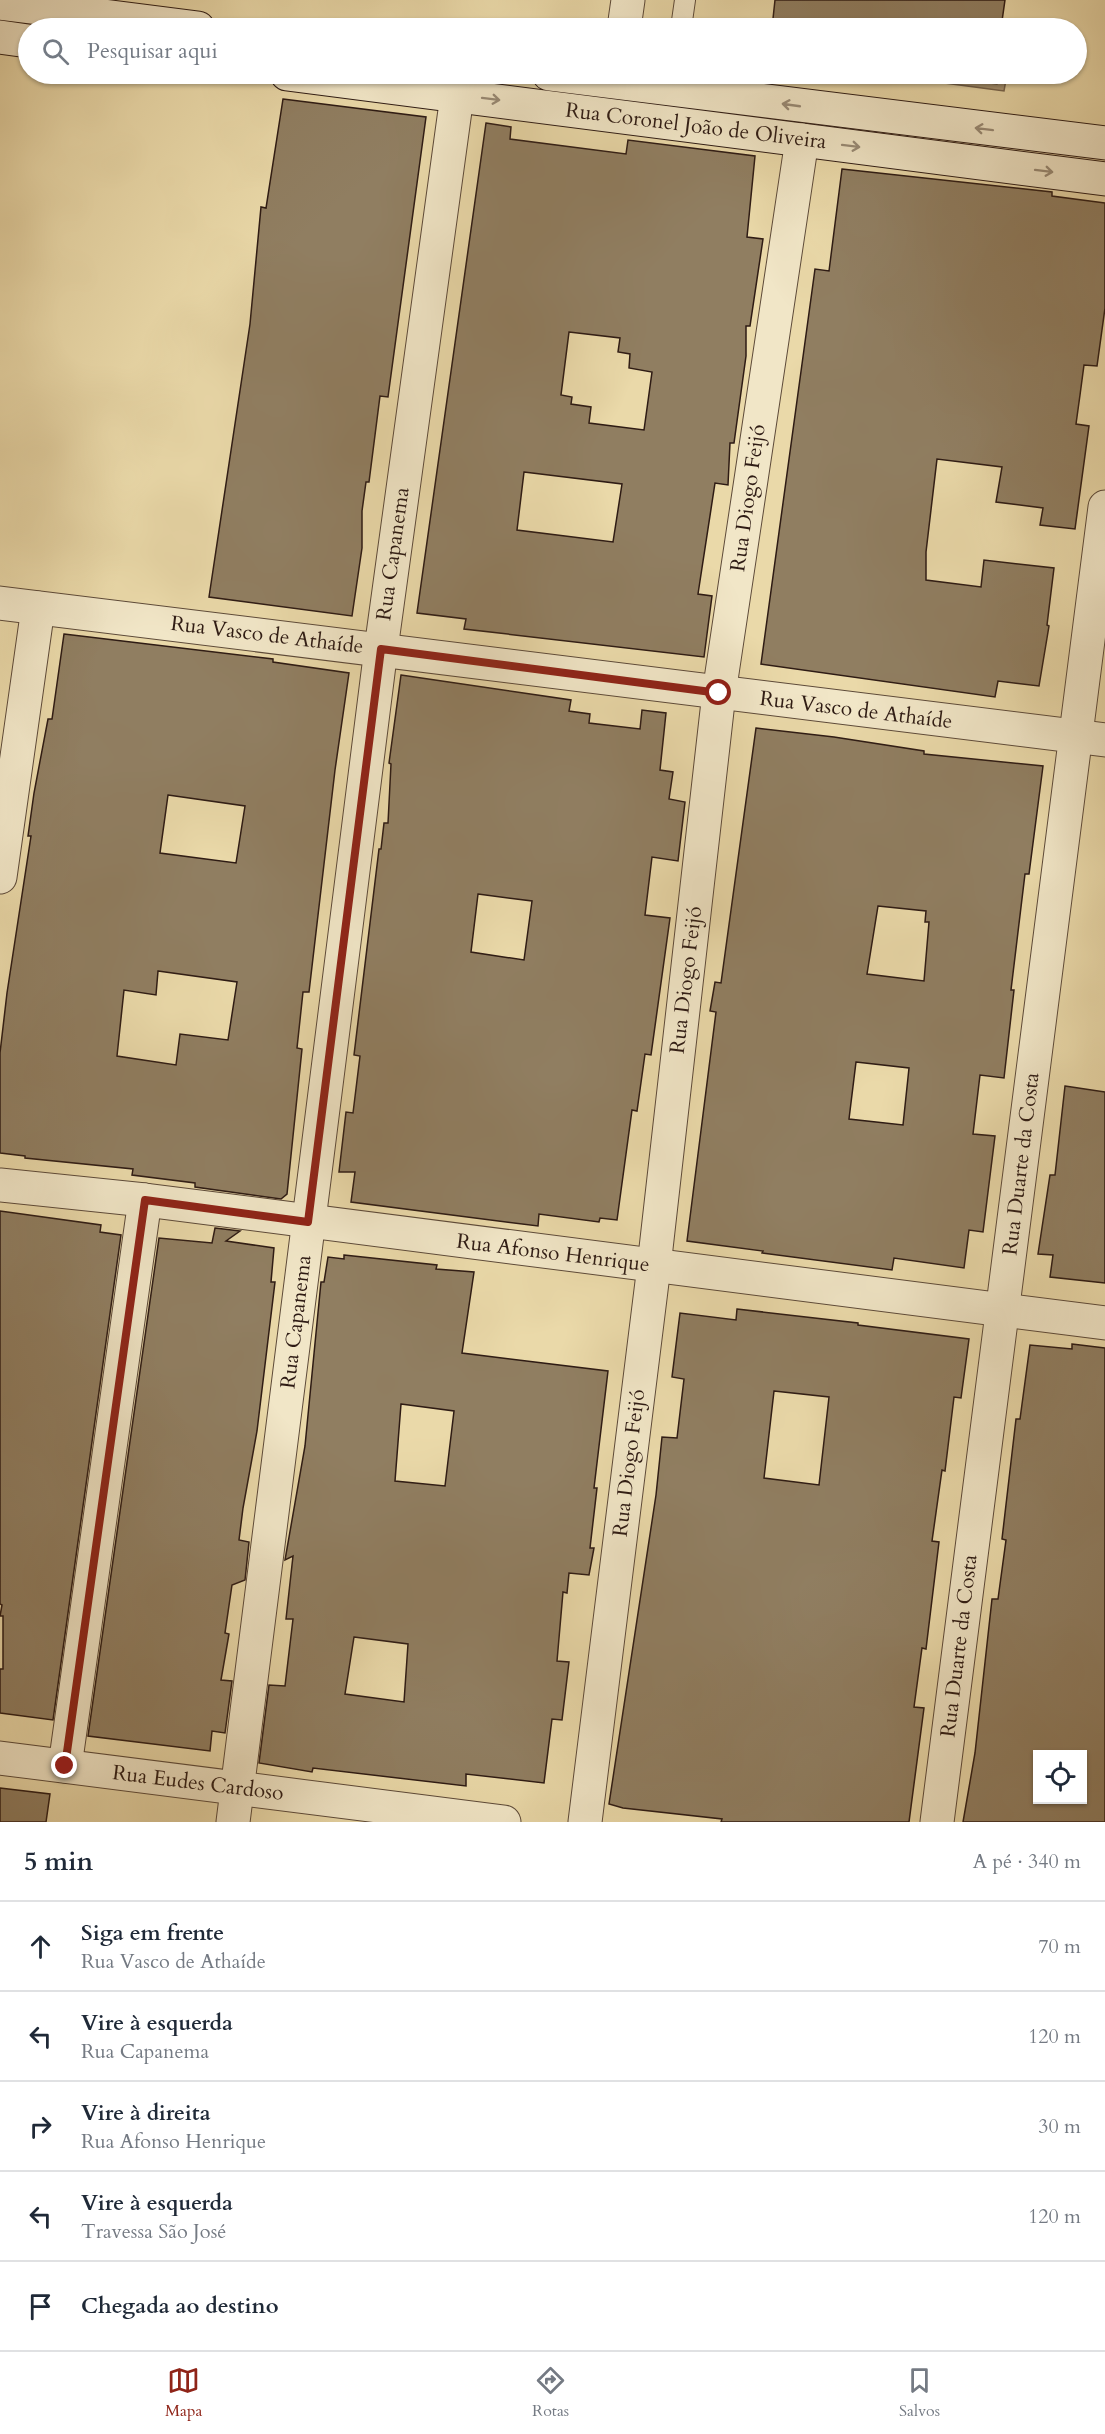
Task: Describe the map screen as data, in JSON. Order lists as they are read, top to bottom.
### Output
{
  "streets": {
    "street": [
      "Rua Coronel João de Oliveira",
      "Rua Diogo Feijó",
      "Rua Capanema",
      "Rua Vasco de Athaíde",
      "Rua Duarte da Costa",
      "Rua Afonso Henrique",
      "Rua Eudes Cardoso"
    ]
  },
  "crossings": [
    ["Rua Coronel João de Oliveira", "Rua Diogo Feijó"],
    ["Rua Coronel João de Oliveira", "Rua Capanema"],
    ["Rua Diogo Feijó", "Rua Vasco de Athaíde"],
    ["Rua Diogo Feijó", "Rua Afonso Henrique"],
    ["Rua Capanema", "Rua Vasco de Athaíde"],
    ["Rua Capanema", "Rua Afonso Henrique"],
    ["Rua Capanema", "Rua Eudes Cardoso"],
    ["Rua Vasco de Athaíde", "Rua Duarte da Costa"],
    ["Rua Duarte da Costa", "Rua Afonso Henrique"]
  ],
  "page": {
    "search": "Pesquisar aqui",
    "heading": ["5 min", "A pé · 340 m"],
    "list": [
      ["Siga em frente", "Rua Vasco de Athaíde", "70 m"],
      ["Vire à esquerda", "Rua Capanema", "120 m"],
      ["Vire à direita", "Rua Afonso Henrique", "30 m"],
      ["Vire à esquerda", "Travessa São José", "120 m"],
      "Chegada ao destino"
    ],
    "nav": ["Mapa", "Rotas", "Salvos"]
  }
}
